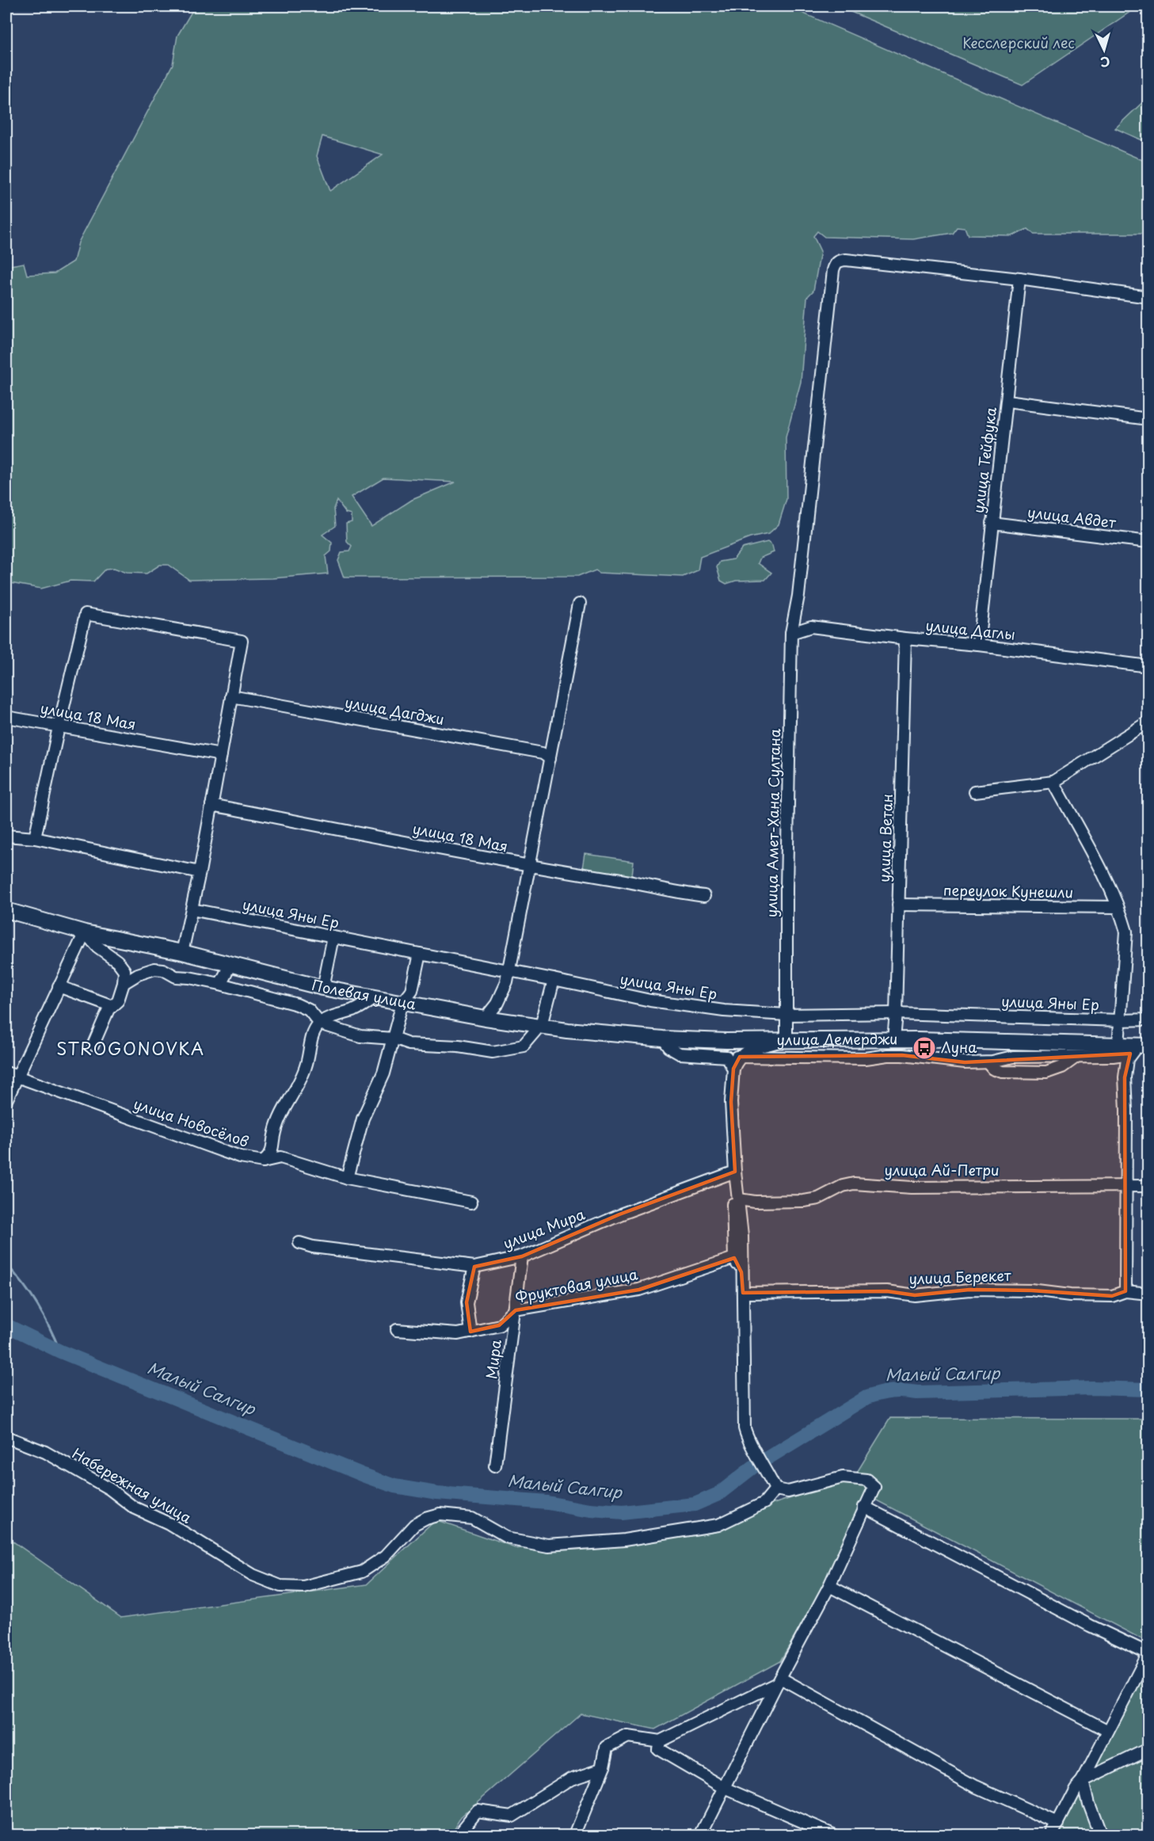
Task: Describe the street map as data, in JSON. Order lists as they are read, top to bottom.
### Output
{
  "streets": {
    "main road": ["Полевая улица", "улица Демерджи"],
    "street": [
      "улица Тейфука",
      "улица Авдет",
      "улица Даглы",
      "улица Дагджи",
      "улица 18 Мая",
      "улица Амет-Хана Султана",
      "улица Ветан",
      "переулок Кунешли",
      "улица Яны Ер",
      "улица Новосёлов",
      "улица Ай-Петри",
      "улица Мира",
      "улица Берекет",
      "Фруктовая улица",
      "Мира",
      "Набережная улица"
    ]
  },
  "crossings": [
    ["улица Тейфука", "улица Авдет"],
    ["улица Тейфука", "улица Даглы"],
    ["улица Тейфука", "улица Амет-Хана Султана"],
    ["улица Даглы", "улица Амет-Хана Султана"],
    ["улица Даглы", "улица Ветан"],
    ["улица Амет-Хана Султана", "улица Яны Ер"],
    ["улица Амет-Хана Султана", "улица Демерджи"],
    ["улица Ветан", "переулок Кунешли"],
    ["улица Ветан", "улица Яны Ер"],
    ["улица Ветан", "улица Демерджи"],
    ["Полевая улица", "улица Демерджи"],
    ["улица Мира", "Мира"],
    ["Фруктовая улица", "Мира"]
  ],
  "districts": ["STROGONOVKA"],
  "water": ["Малый Салгир"],
  "parks": ["Кесслерский лес"],
  "places": {
    "bus stop": ["Луна"]
  },
  "north": "bottom"
}
